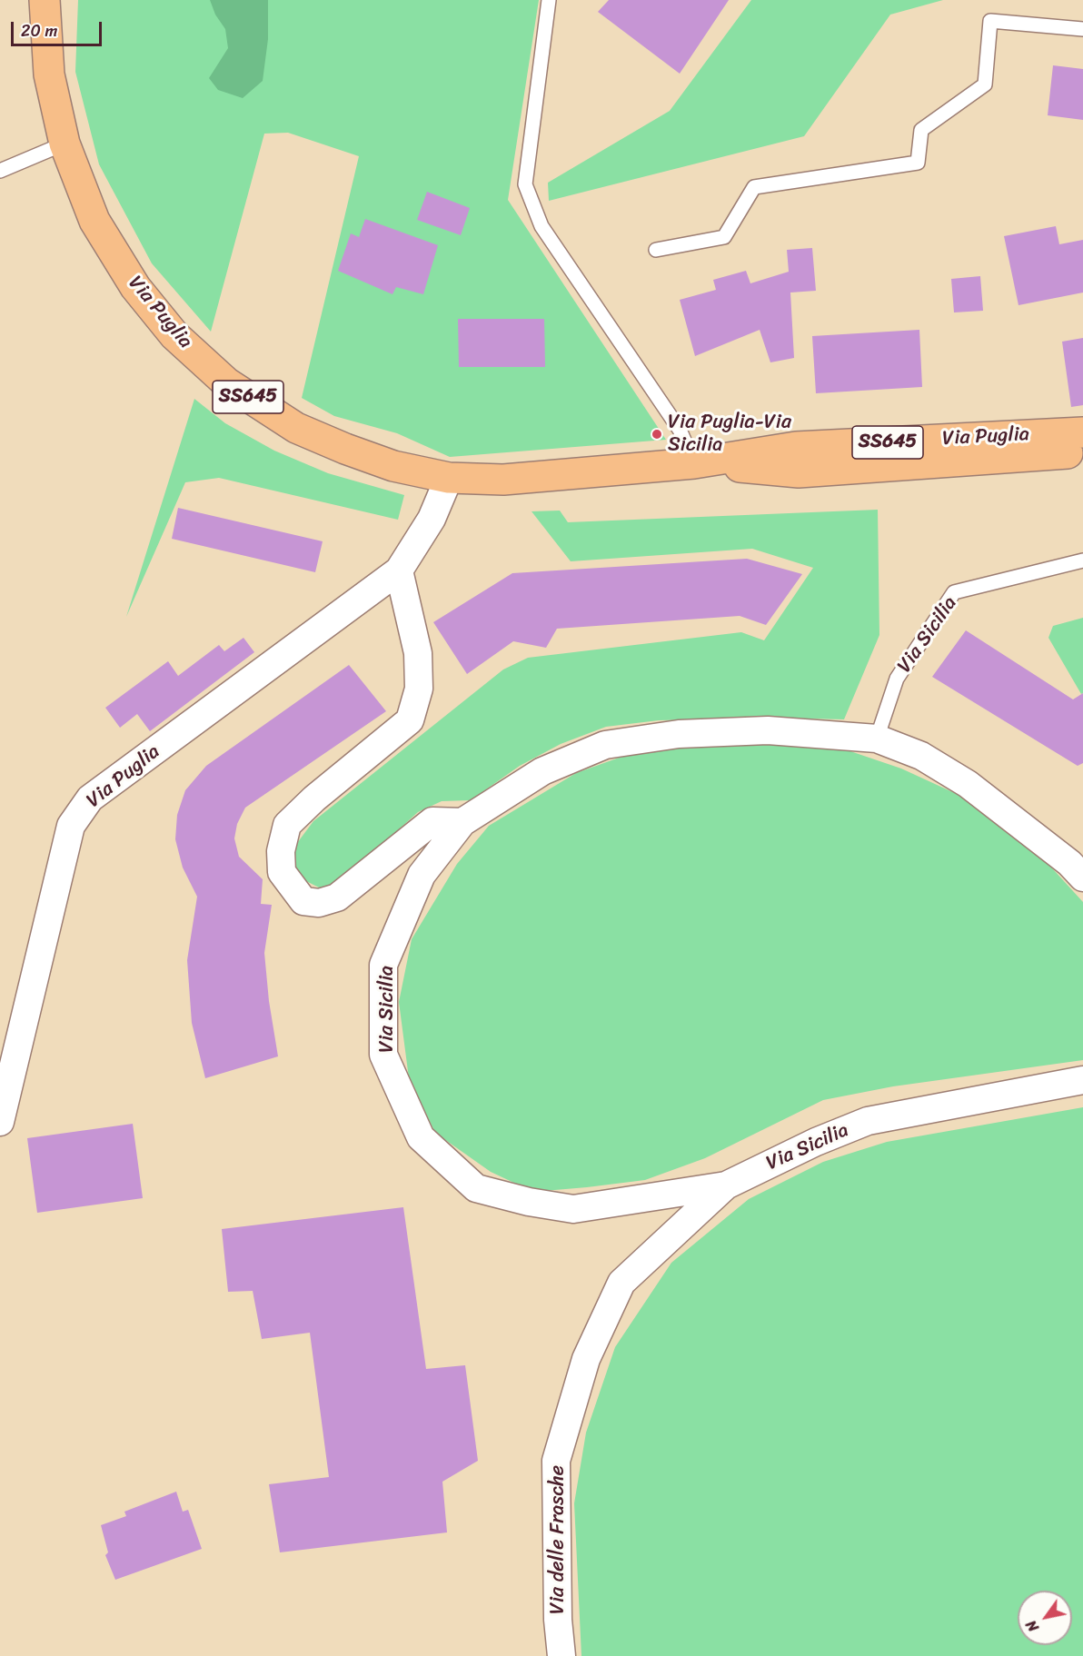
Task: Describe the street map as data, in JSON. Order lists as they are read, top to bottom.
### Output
{
  "streets": {
    "main road": ["Via Puglia", "SS645"],
    "street": ["Via Sicilia", "Via delle Frasche"]
  },
  "crossings": [
    ["Via Sicilia", "Via delle Frasche"]
  ],
  "places": ["Via Puglia-Via Sicilia"],
  "scale_bar": "20 m",
  "north": "bottom left"
}
